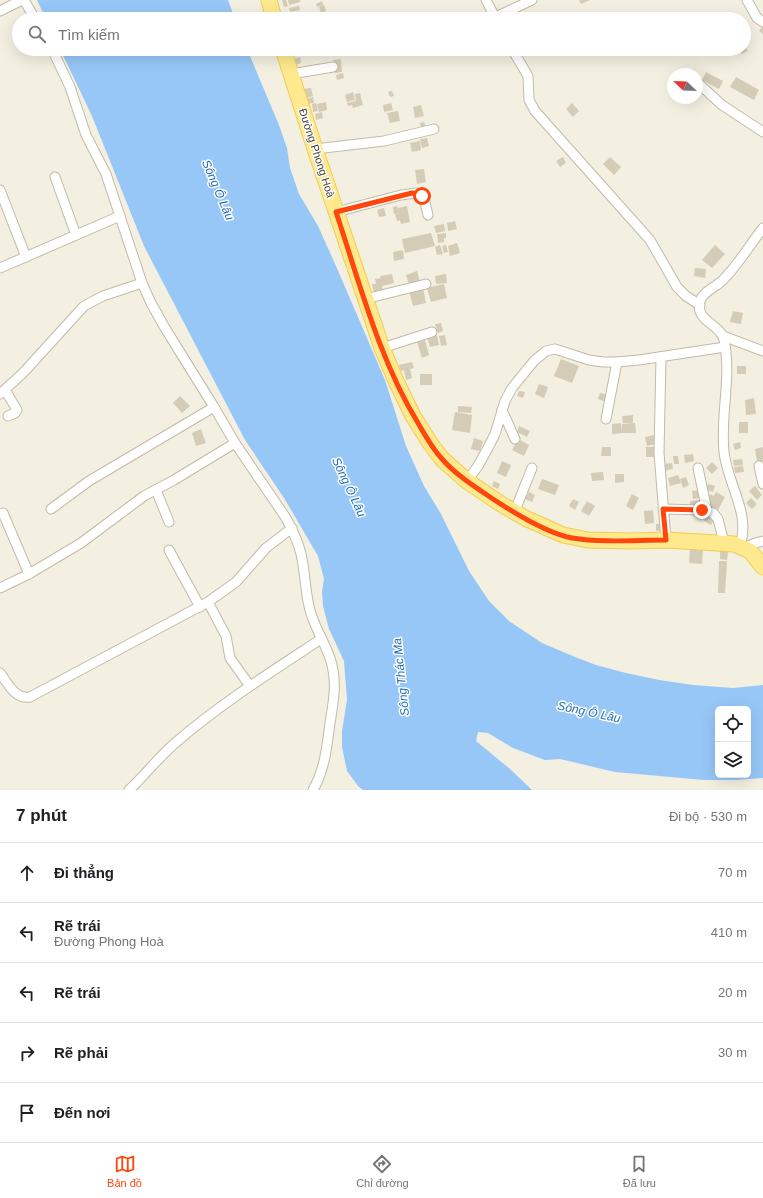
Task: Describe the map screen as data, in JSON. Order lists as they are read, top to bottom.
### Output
{
  "streets": {
    "main road": ["Đường Phong Hoà"]
  },
  "water": ["Sông Ô Lâu", "Sông Thác Ma"],
  "north": "top left",
  "page": {
    "search": "Tìm kiếm",
    "heading": ["7 phút", "Đi bộ · 530 m"],
    "list": [
      ["Đi thẳng", "70 m"],
      ["Rẽ trái", "Đường Phong Hoà", "410 m"],
      ["Rẽ trái", "20 m"],
      ["Rẽ phải", "30 m"],
      "Đến nơi"
    ],
    "nav": ["Bản đồ", "Chỉ đường", "Đã lưu"]
  }
}
